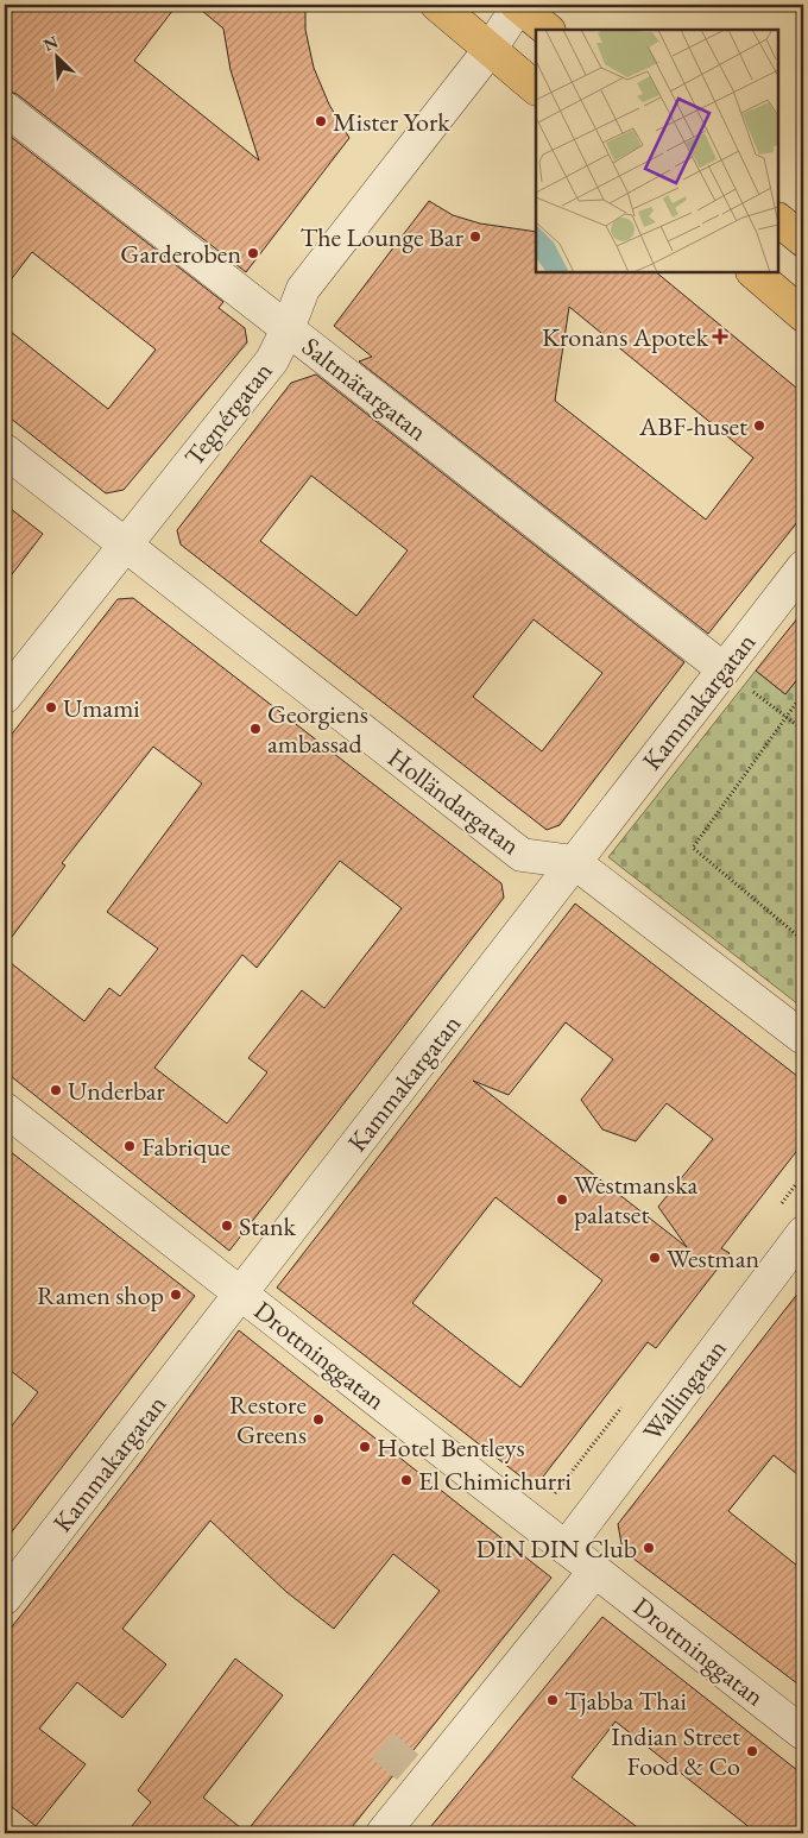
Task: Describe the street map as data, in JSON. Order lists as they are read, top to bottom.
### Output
{
  "streets": {
    "street": [
      "Saltmätargatan",
      "Tegnérgatan",
      "Kammakargatan",
      "Holländargatan",
      "Drottninggatan",
      "Wallingatan"
    ]
  },
  "crossings": [
    ["Saltmätargatan", "Tegnérgatan"],
    ["Saltmätargatan", "Kammakargatan"],
    ["Tegnérgatan", "Holländargatan"],
    ["Kammakargatan", "Holländargatan"],
    ["Kammakargatan", "Drottninggatan"],
    ["Drottninggatan", "Wallingatan"]
  ],
  "places": {
    "other": [
      "Mister York",
      "The Lounge Bar",
      "Garderoben",
      "ABF-huset",
      "Umami",
      "Georgiens ambassad",
      "Underbar",
      "Fabrique",
      "Westmanska palatset",
      "Stank",
      "Westman",
      "Ramen shop",
      "Restore Greens",
      "Hotel Bentleys",
      "El Chimichurri",
      "DIN DIN Club",
      "Tjabba Thai",
      "Indian Street Food & Co"
    ],
    "health": ["Kronans Apotek"]
  },
  "north": "top left"
}
